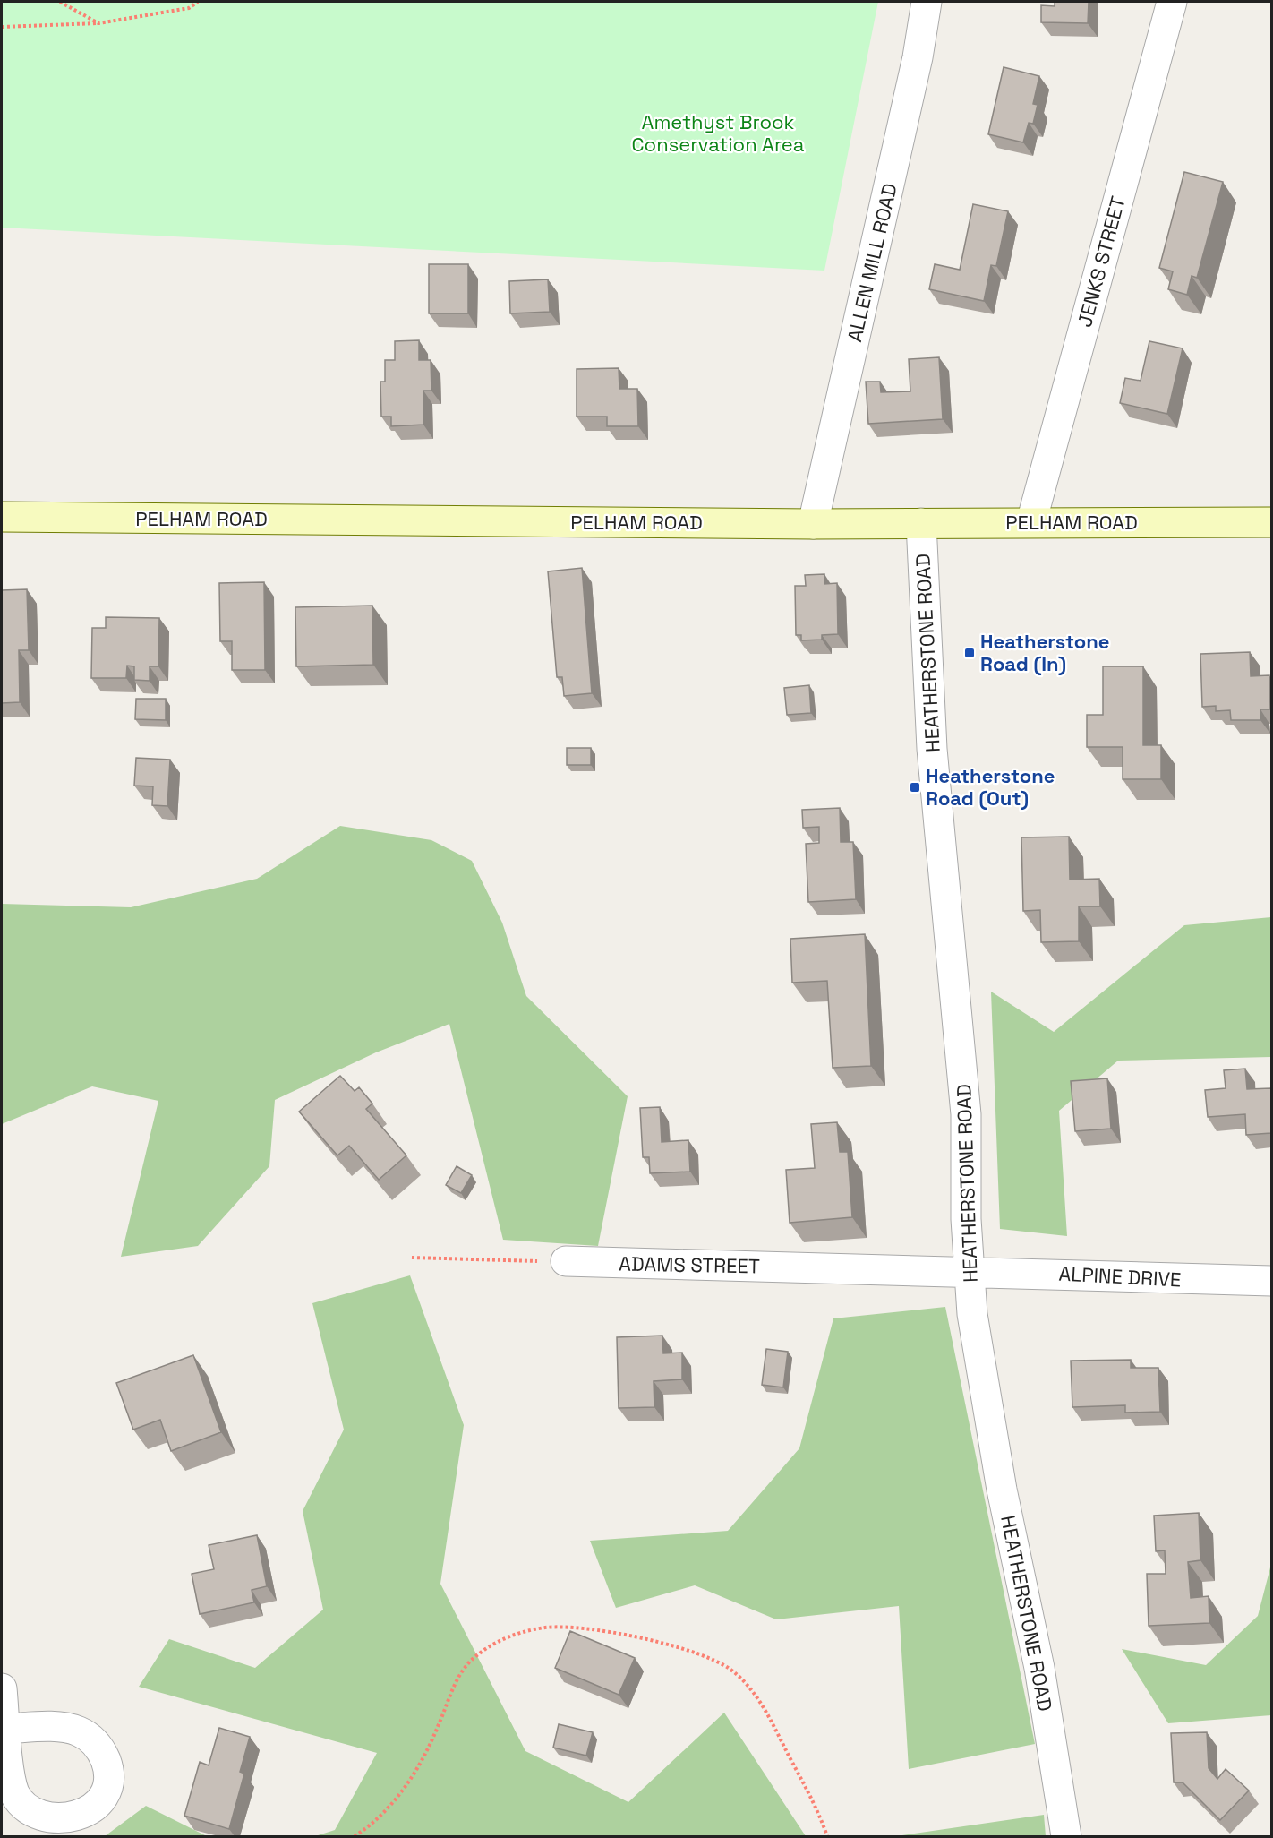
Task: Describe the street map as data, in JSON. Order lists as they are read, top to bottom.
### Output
{
  "streets": {
    "main road": ["PELHAM ROAD"],
    "street": [
      "JENKS STREET",
      "ALLEN MILL ROAD",
      "HEATHERSTONE ROAD",
      "ADAMS STREET",
      "ALPINE DRIVE"
    ]
  },
  "crossings": [
    ["JENKS STREET", "PELHAM ROAD"],
    ["ALLEN MILL ROAD", "PELHAM ROAD"],
    ["PELHAM ROAD", "HEATHERSTONE ROAD"],
    ["HEATHERSTONE ROAD", "ADAMS STREET"],
    ["HEATHERSTONE ROAD", "ALPINE DRIVE"],
    ["ADAMS STREET", "ALPINE DRIVE"]
  ],
  "parks": ["Amethyst Brook Conservation Area"],
  "places": {
    "transit": ["Heatherstone Road (In)", "Heatherstone Road (Out)"]
  }
}
